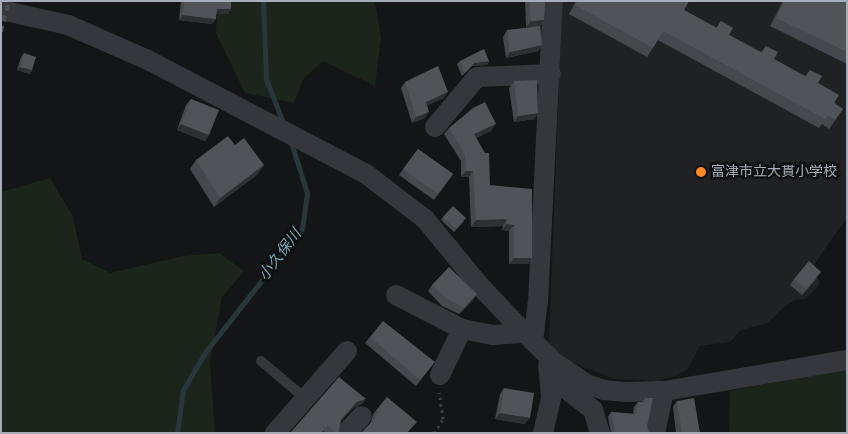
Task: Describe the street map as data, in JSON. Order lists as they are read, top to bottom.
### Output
{
  "water": ["小久保川"],
  "places": ["富津市立大貫小学校"]
}
